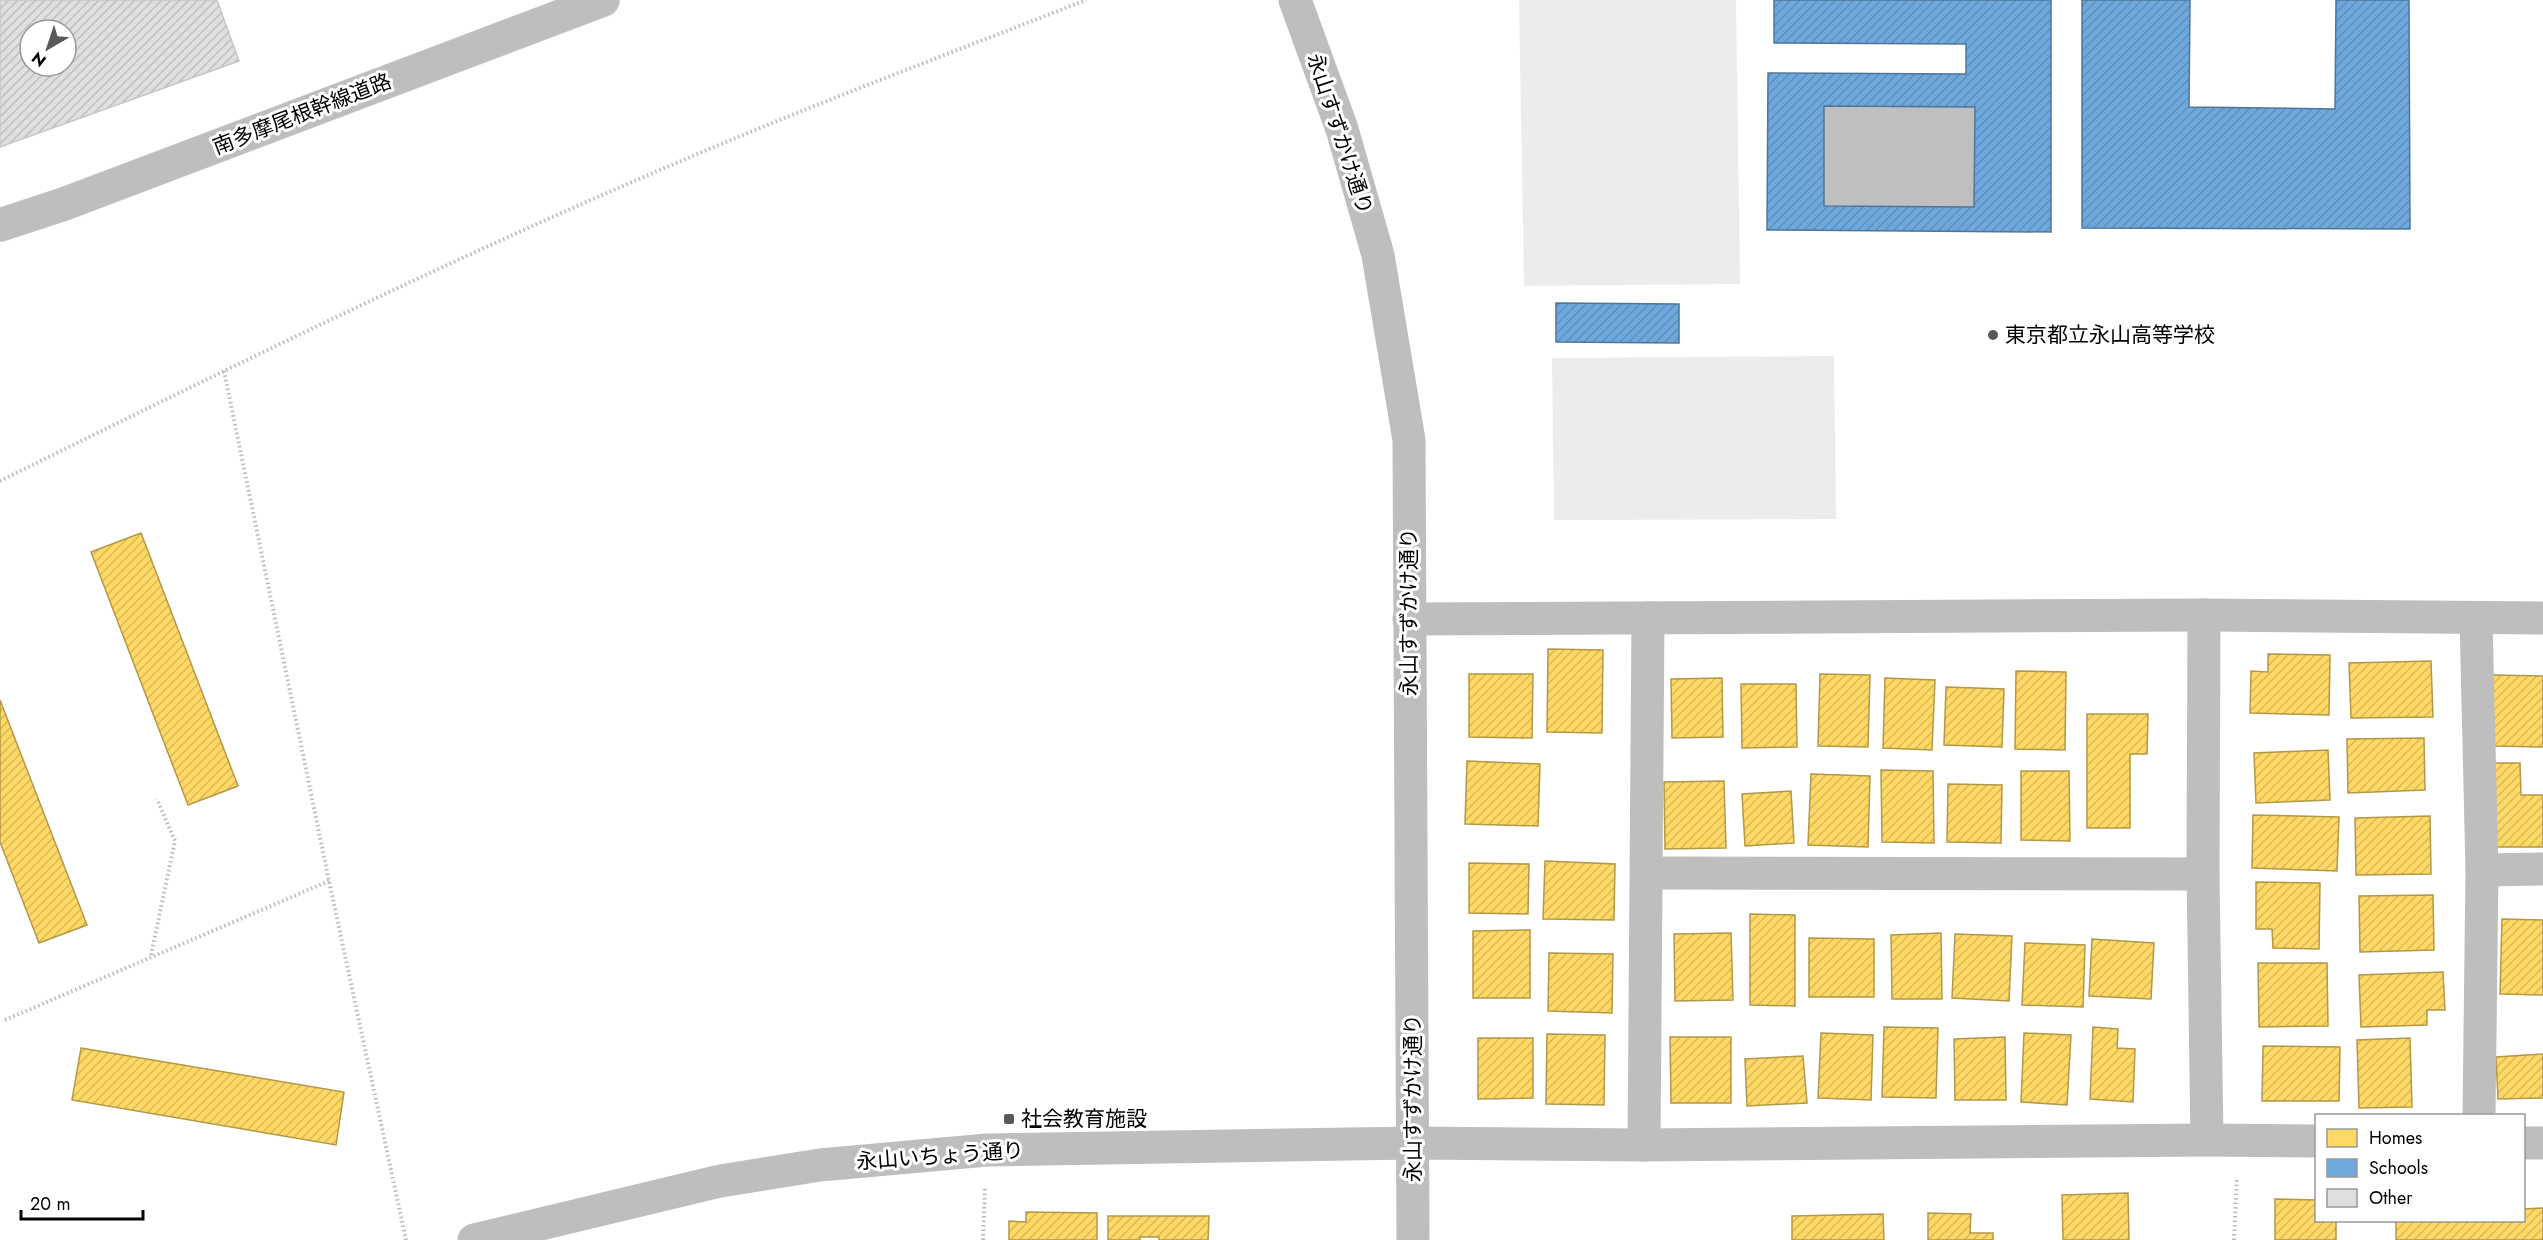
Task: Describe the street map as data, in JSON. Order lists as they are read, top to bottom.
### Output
{
  "streets": {
    "street": ["南多摩尾根幹線道路", "永山すずかけ通り", "永山いちょう通り"]
  },
  "crossings": [
    ["永山すずかけ通り", "永山いちょう通り"]
  ],
  "places": {
    "other": ["東京都立永山高等学校"],
    "transit": ["社会教育施設"]
  },
  "legend": ["Homes", "Schools", "Other"],
  "scale_bar": "20 m",
  "north": "bottom left"
}
